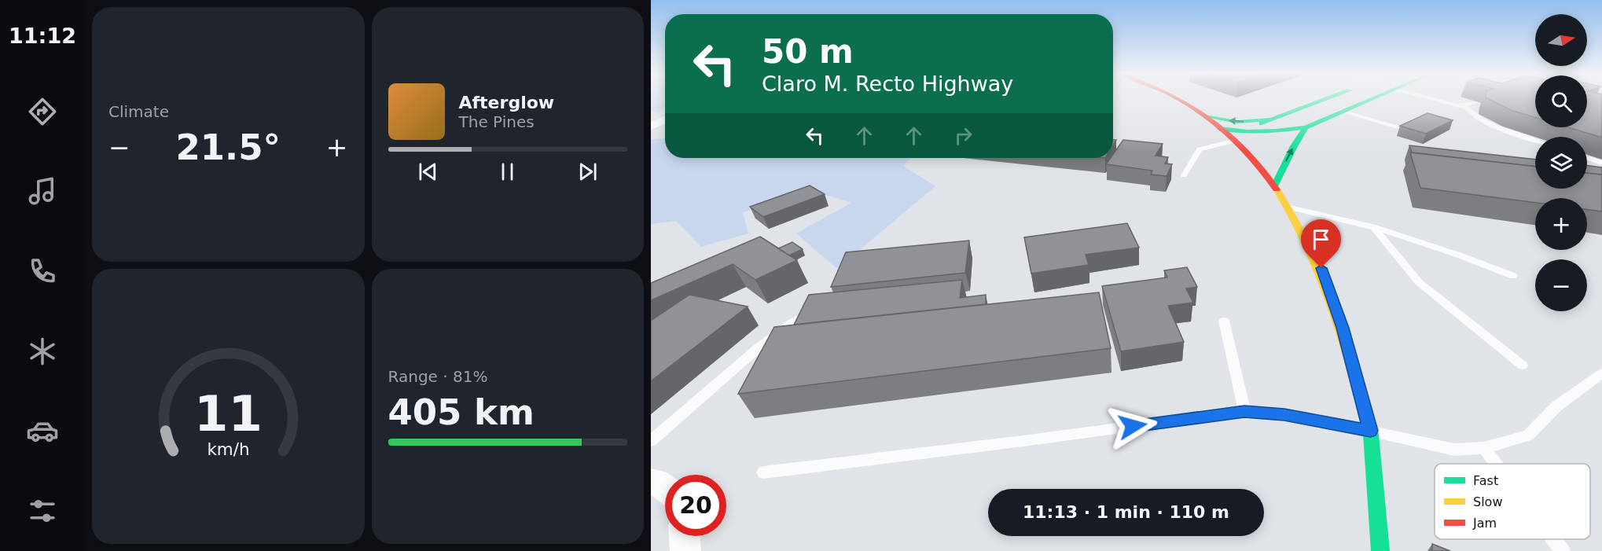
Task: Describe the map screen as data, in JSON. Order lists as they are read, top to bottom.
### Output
{
  "legend": ["Fast", "Slow", "Jam"],
  "north": "right",
  "page": {
    "tabs": "11:12",
    "tile": [
      "Climate",
      ["Range · 81%", "405 km"]
    ],
    "map_buttons": ["+", "−"],
    "turn": ["50 m", "Claro M. Recto Highway"],
    "song": ["Afterglow", "The Pines"],
    "heat": ["−", "21.5°", "+"],
    "limit": "20",
    "trip": "11:13 · 1 min · 110 m",
    "gauge": ["11", "km/h"]
  }
}
